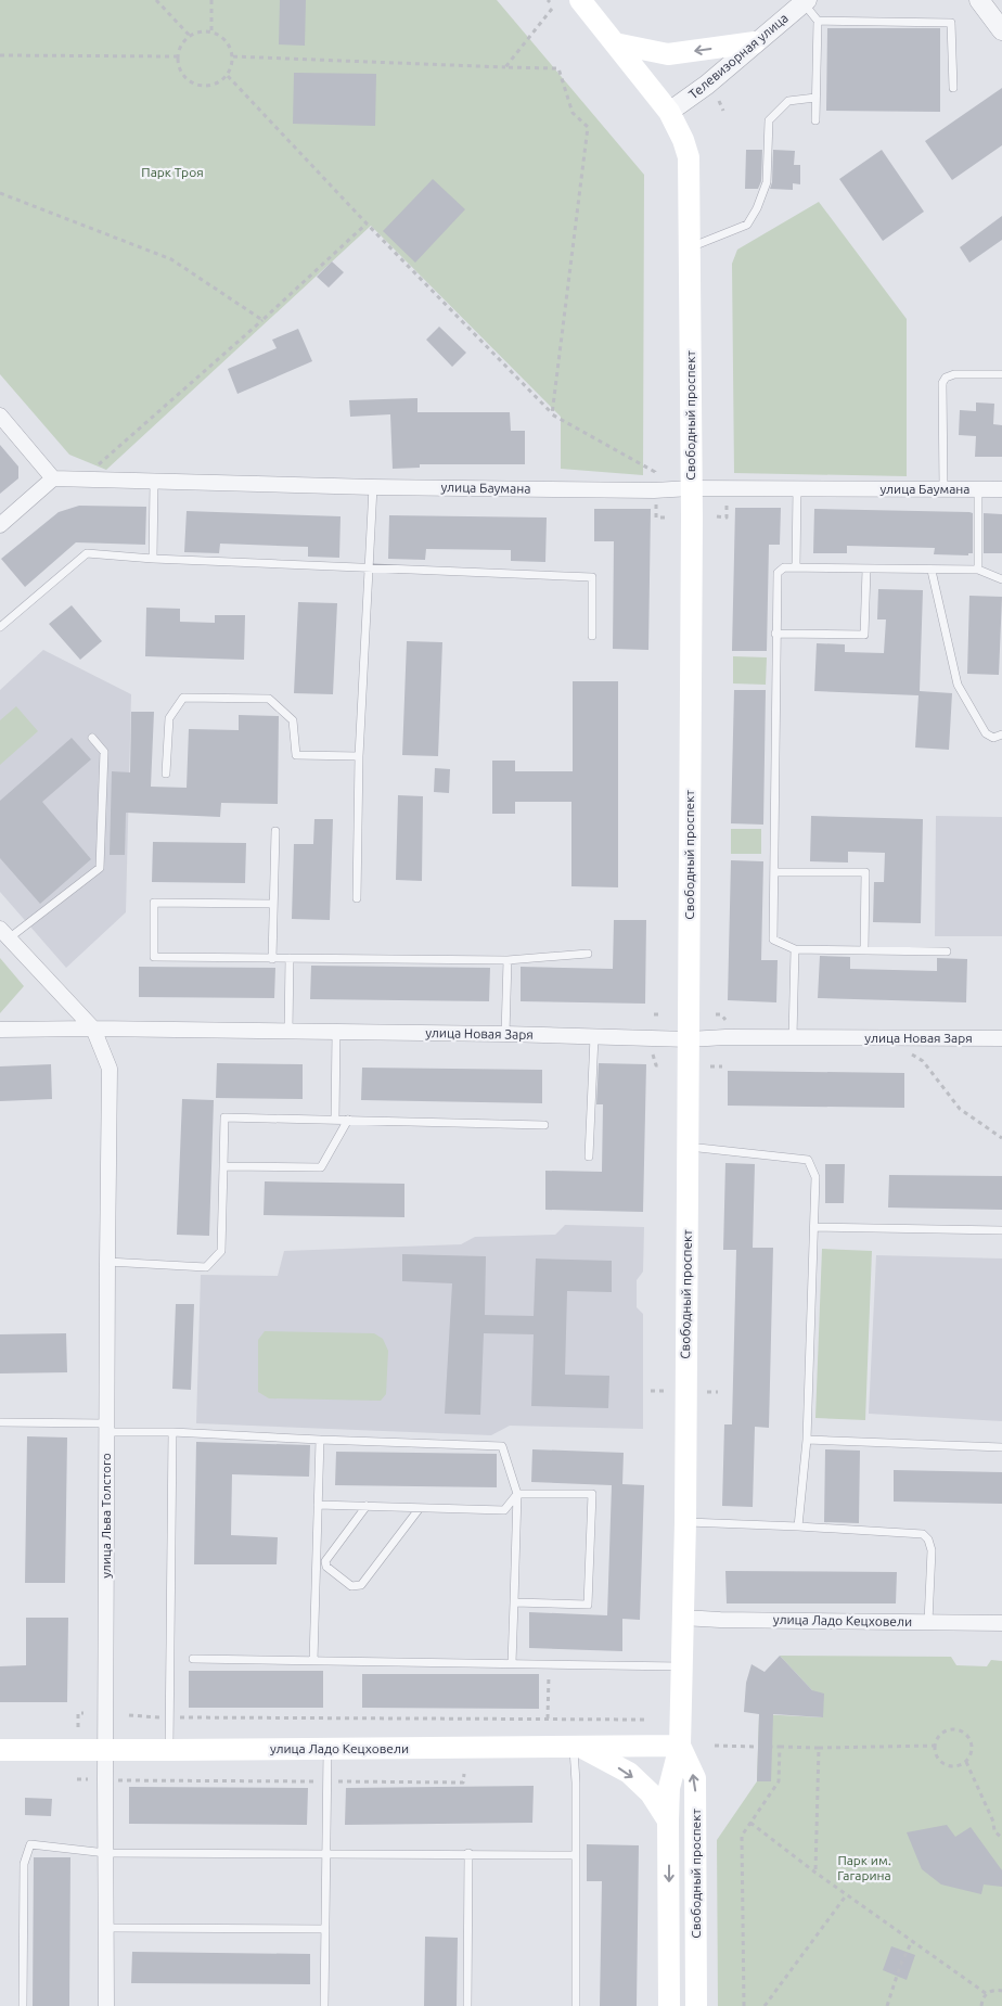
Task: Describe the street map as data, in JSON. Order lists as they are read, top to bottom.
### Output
{
  "streets": {
    "main road": ["Свободный проспект", "улица Ладо Кецховели"],
    "street": [
      "Телевизорная улица",
      "улица Баумана",
      "улица Новая Заря",
      "улица Льва Толстого"
    ]
  },
  "crossings": [
    ["Телевизорная улица", "Свободный проспект"],
    ["Свободный проспект", "улица Баумана"],
    ["Свободный проспект", "улица Новая Заря"],
    ["Свободный проспект", "улица Ладо Кецховели"],
    ["улица Новая Заря", "улица Льва Толстого"],
    ["улица Льва Толстого", "улица Ладо Кецховели"]
  ],
  "parks": ["Парк Троя", "Парк им. Гагарина"]
}
